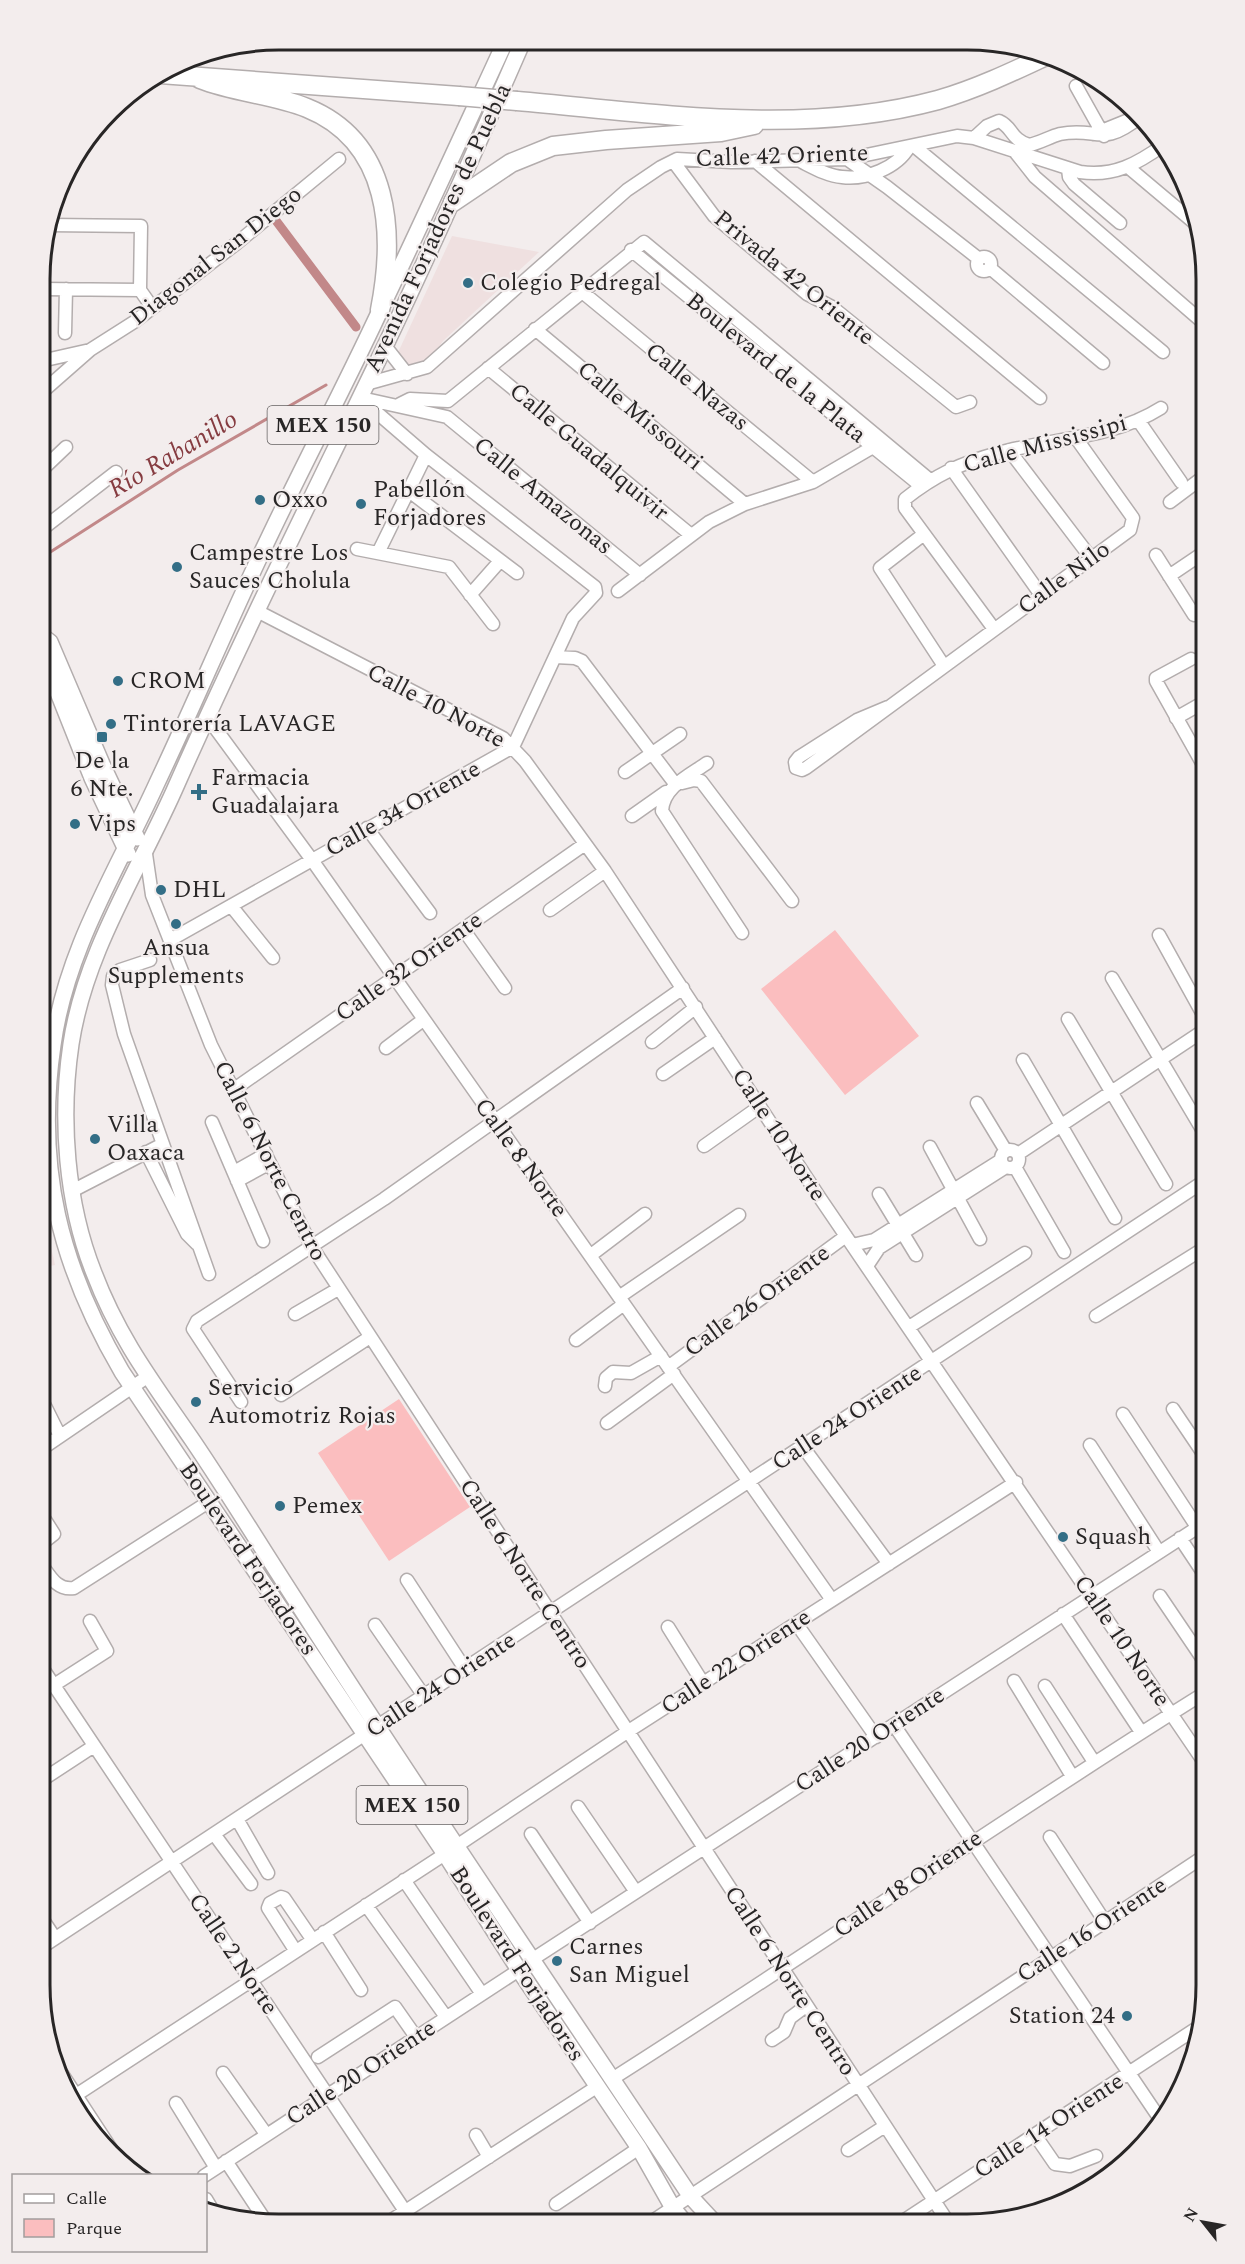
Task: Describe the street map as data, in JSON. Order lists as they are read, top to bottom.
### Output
{
  "streets": {
    "main road": ["Avenida Forjadores de Puebla", "MEX 150", "Boulevard Forjadores"],
    "street": [
      "Calle 42 Oriente",
      "Diagonal San Diego",
      "Privada 42 Oriente",
      "Boulevard de la Plata",
      "Calle Nazas",
      "Calle Missouri",
      "Calle Mississipi",
      "Calle Guadalquivir",
      "Calle Amazonas",
      "Calle Nilo",
      "Calle 10 Norte",
      "Calle 34 Oriente",
      "Calle 32 Oriente",
      "Calle 8 Norte",
      "Calle 6 Norte Centro",
      "Calle 26 Oriente",
      "Calle 24 Oriente",
      "Calle 22 Oriente",
      "Calle 20 Oriente",
      "Calle 18 Oriente",
      "Calle 16 Oriente",
      "Calle 2 Norte",
      "Calle 14 Oriente"
    ]
  },
  "crossings": [
    ["Calle 42 Oriente", "Privada 42 Oriente"],
    ["Avenida Forjadores de Puebla", "Calle 10 Norte"],
    ["Avenida Forjadores de Puebla", "Calle 8 Norte"],
    ["Avenida Forjadores de Puebla", "Calle 6 Norte Centro"],
    ["Avenida Forjadores de Puebla", "Boulevard Forjadores"],
    ["Boulevard de la Plata", "Calle Mississipi"],
    ["Calle Mississipi", "Calle Nilo"],
    ["Calle 10 Norte", "Calle 34 Oriente"],
    ["Calle 10 Norte", "Calle 32 Oriente"],
    ["Calle 10 Norte", "Calle 26 Oriente"],
    ["Calle 10 Norte", "Calle 24 Oriente"],
    ["Calle 10 Norte", "Calle 22 Oriente"],
    ["Calle 10 Norte", "Calle 20 Oriente"],
    ["Calle 10 Norte", "Calle 18 Oriente"],
    ["Calle 34 Oriente", "Calle 8 Norte"],
    ["Calle 34 Oriente", "Calle 6 Norte Centro"],
    ["Calle 32 Oriente", "Calle 8 Norte"],
    ["Calle 32 Oriente", "Calle 6 Norte Centro"],
    ["Calle 8 Norte", "Calle 26 Oriente"],
    ["Calle 8 Norte", "Calle 24 Oriente"],
    ["Calle 8 Norte", "Calle 22 Oriente"],
    ["Calle 6 Norte Centro", "Calle 24 Oriente"],
    ["Calle 6 Norte Centro", "Boulevard Forjadores"],
    ["Calle 6 Norte Centro", "Calle 22 Oriente"],
    ["Calle 6 Norte Centro", "Calle 20 Oriente"],
    ["Calle 6 Norte Centro", "Calle 18 Oriente"],
    ["Calle 6 Norte Centro", "Calle 16 Oriente"],
    ["Calle 6 Norte Centro", "Calle 14 Oriente"],
    ["Calle 24 Oriente", "Boulevard Forjadores"],
    ["Calle 24 Oriente", "Calle 2 Norte"],
    ["Boulevard Forjadores", "Calle 22 Oriente"],
    ["Boulevard Forjadores", "Calle 20 Oriente"],
    ["Boulevard Forjadores", "Calle 18 Oriente"],
    ["Boulevard Forjadores", "Calle 16 Oriente"],
    ["Calle 20 Oriente", "Calle 2 Norte"]
  ],
  "water": ["Río Rabanillo"],
  "places": {
    "other": [
      "Colegio Pedregal",
      "Oxxo",
      "Pabellón Forjadores",
      "Campestre Los Sauces Cholula",
      "CROM",
      "Tintorería LAVAGE",
      "Vips",
      "DHL",
      "Ansua Supplements",
      "Villa Oaxaca",
      "Servicio Automotriz Rojas",
      "Pemex",
      "Squash",
      "Carnes San Miguel",
      "Station 24"
    ],
    "transit": ["De la 6 Nte."],
    "health": ["Farmacia Guadalajara"]
  },
  "legend": ["Calle", "Parque"],
  "north": "top left"
}
